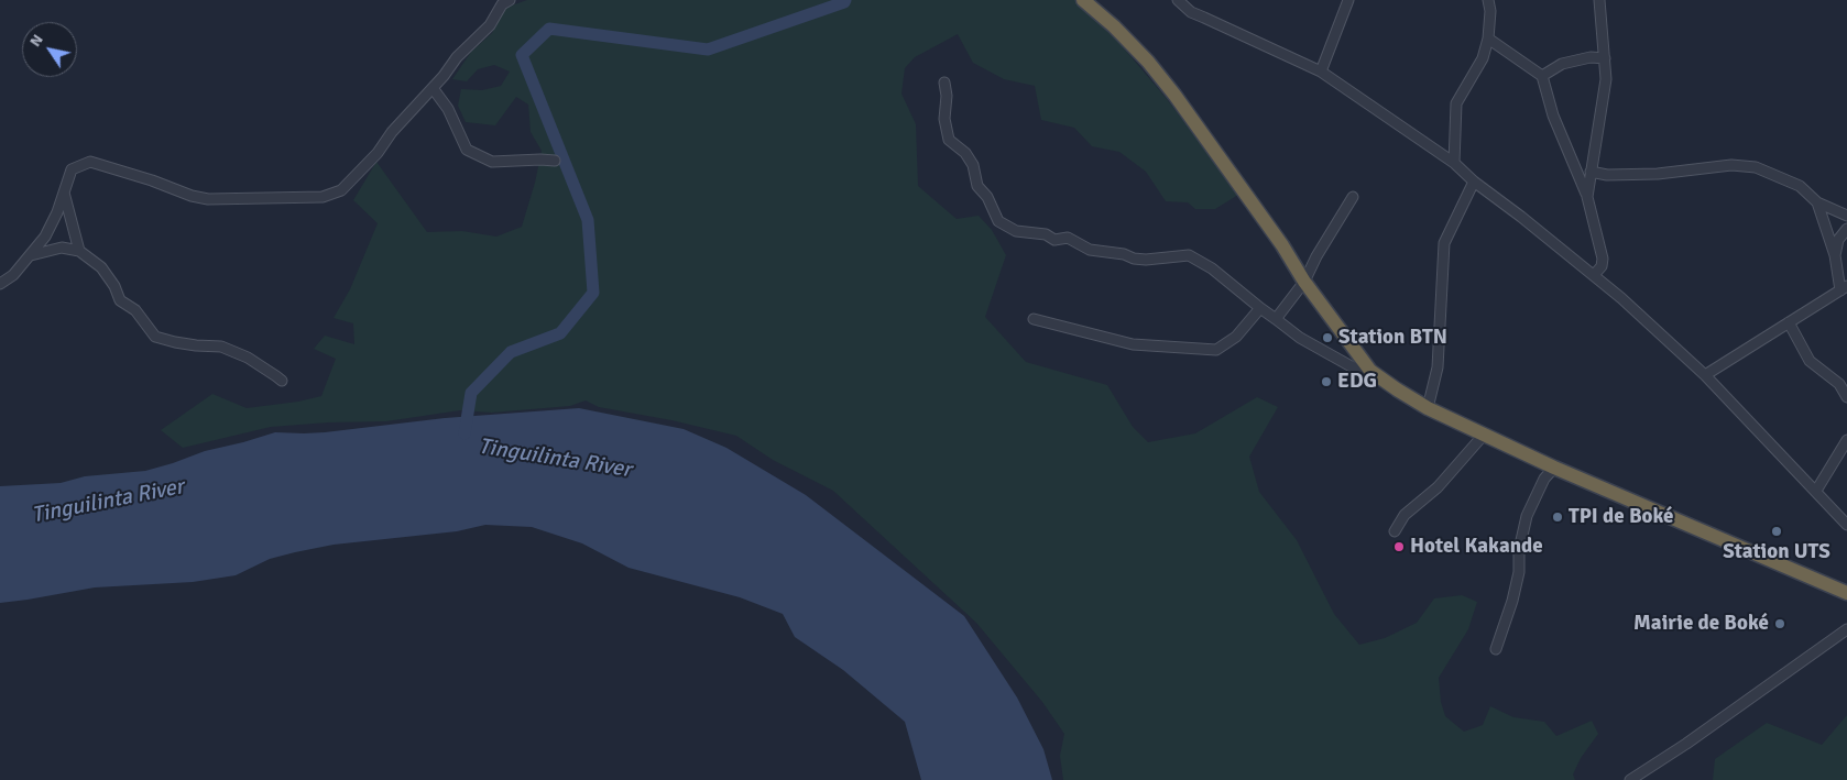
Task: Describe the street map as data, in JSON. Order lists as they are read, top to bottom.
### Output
{
  "water": ["Tinguilinta River"],
  "places": [
    "Station BTN",
    "EDG",
    "TPI de Boké",
    "Station UTS",
    "Hotel Kakande",
    "Mairie de Boké"
  ],
  "north": "top left"
}
